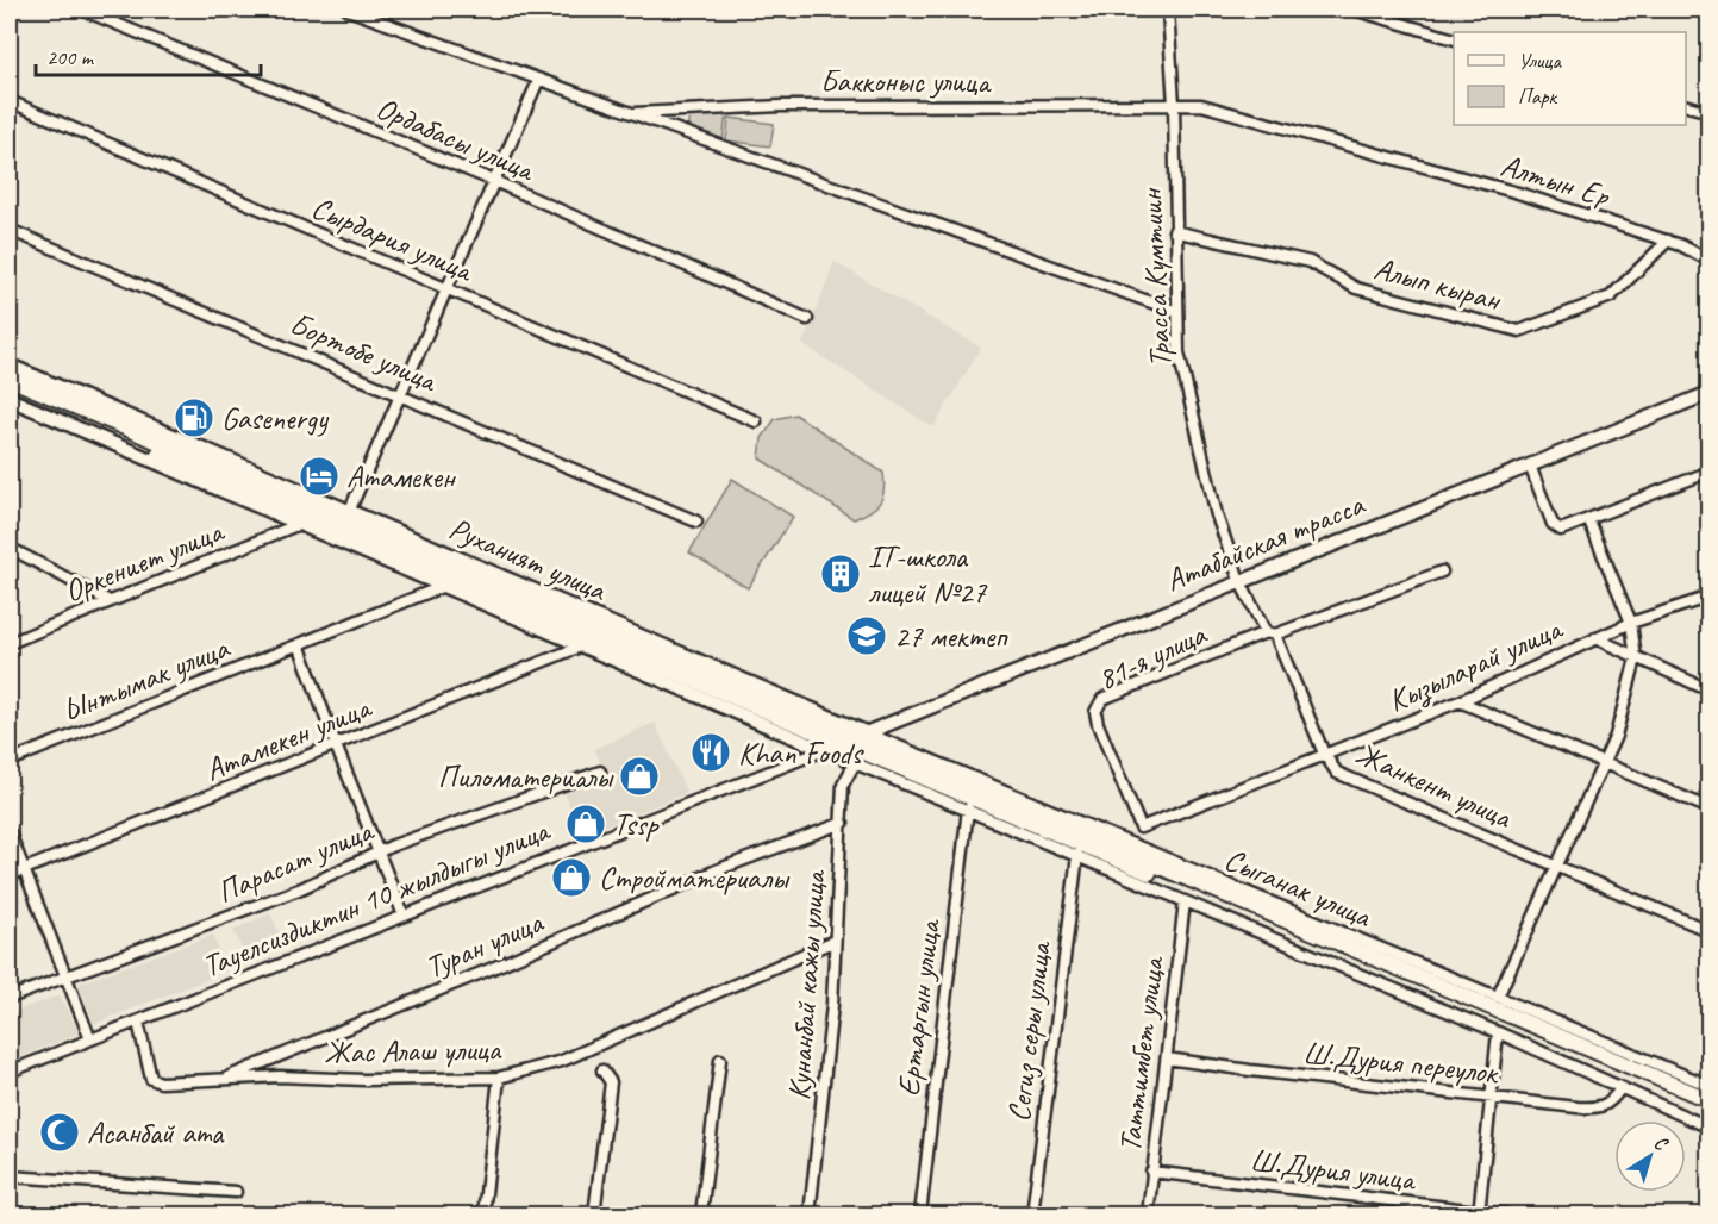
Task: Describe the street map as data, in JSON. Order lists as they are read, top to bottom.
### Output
{
  "streets": {
    "main road": ["Атабайская трасса", "Руханият улица", "Тауелсиздиктин 10 жылдыгы улица"],
    "street": [
      "Бакконыс улица",
      "Ордабасы улица",
      "Алтын Ер",
      "Сырдария улица",
      "Трасса Кумтиин",
      "Алып кыран",
      "Бортобе улица",
      "Оркениет улица",
      "81-я улица",
      "Кызыларай улица",
      "Ынтымак улица",
      "Атамекен улица",
      "Жанкент улица",
      "Парасат улица",
      "Сыганак улица",
      "Туран улица",
      "Кунанбай кажы улица",
      "Ертаргын улица",
      "Сегиз серы улица",
      "Жас Алаш улица",
      "Таттимбет улица",
      "Ш.Дурия переулок",
      "Ш.Дурия улица"
    ]
  },
  "crossings": [
    ["Бакконыс улица", "Алтын Ер"],
    ["Бакконыс улица", "Трасса Кумтиин"],
    ["Алтын Ер", "Трасса Кумтиин"],
    ["Алтын Ер", "Алып кыран"],
    ["Трасса Кумтиин", "Алып кыран"],
    ["Трасса Кумтиин", "Атабайская трасса"],
    ["Трасса Кумтиин", "Жанкент улица"],
    ["Атабайская трасса", "Руханият улица"],
    ["Атабайская трасса", "Жанкент улица"],
    ["Атабайская трасса", "Сыганак улица"],
    ["Атабайская трасса", "Тауелсиздиктин 10 жылдыгы улица"],
    ["Руханият улица", "Оркениет улица"],
    ["Руханият улица", "Ынтымак улица"],
    ["Руханият улица", "Атамекен улица"],
    ["Руханият улица", "Сыганак улица"],
    ["Руханият улица", "Тауелсиздиктин 10 жылдыгы улица"],
    ["81-я улица", "Кызыларай улица"],
    ["81-я улица", "Жанкент улица"],
    ["Кызыларай улица", "Жанкент улица"],
    ["Сыганак улица", "Тауелсиздиктин 10 жылдыгы улица"],
    ["Тауелсиздиктин 10 жылдыгы улица", "Жас Алаш улица"],
    ["Туран улица", "Кунанбай кажы улица"],
    ["Туран улица", "Жас Алаш улица"],
    ["Кунанбай кажы улица", "Жас Алаш улица"],
    ["Таттимбет улица", "Ш.Дурия переулок"],
    ["Таттимбет улица", "Ш.Дурия улица"]
  ],
  "places": {
    "fuel station": ["Gasenergy"],
    "hotel": ["Атамекен"],
    "building": ["IT-школа лицей №27"],
    "school or university": ["27 мектеп"],
    "restaurant": ["Khan Foods"],
    "shop": ["Пиломатериалы", "Tssp", "Стройматериалы"],
    "mosque": ["Асанбай ата"]
  },
  "legend": ["Улица", "Парк"],
  "scale_bar": "200 m",
  "north": "top right"
}
